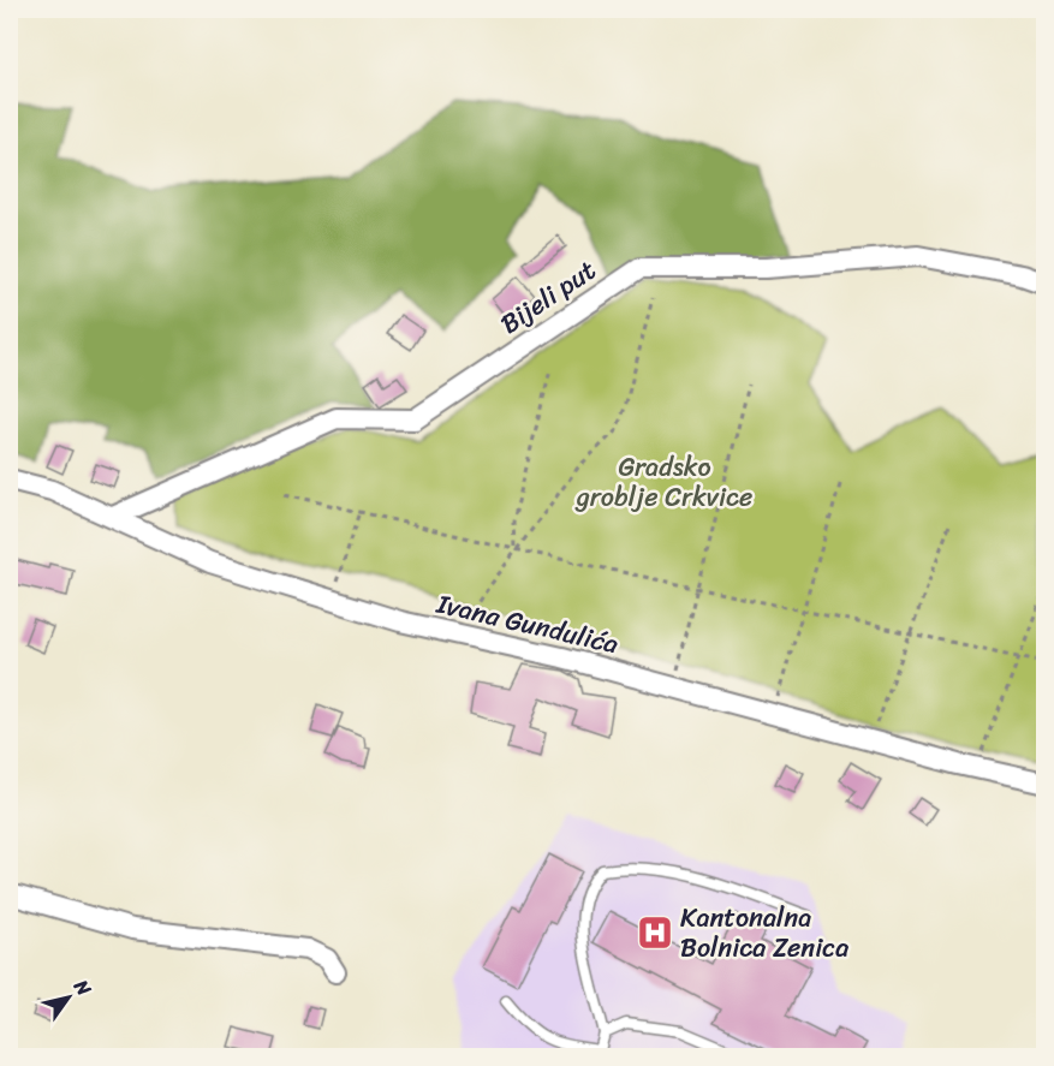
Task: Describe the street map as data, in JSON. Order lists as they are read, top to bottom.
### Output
{
  "streets": {
    "street": ["Bijeli put", "Ivana Gundulića"]
  },
  "crossings": [
    ["Bijeli put", "Ivana Gundulića"]
  ],
  "parks": ["Gradsko groblje Crkvice"],
  "places": {
    "hospital": ["Kantonalna Bolnica Zenica"]
  },
  "north": "top right"
}
